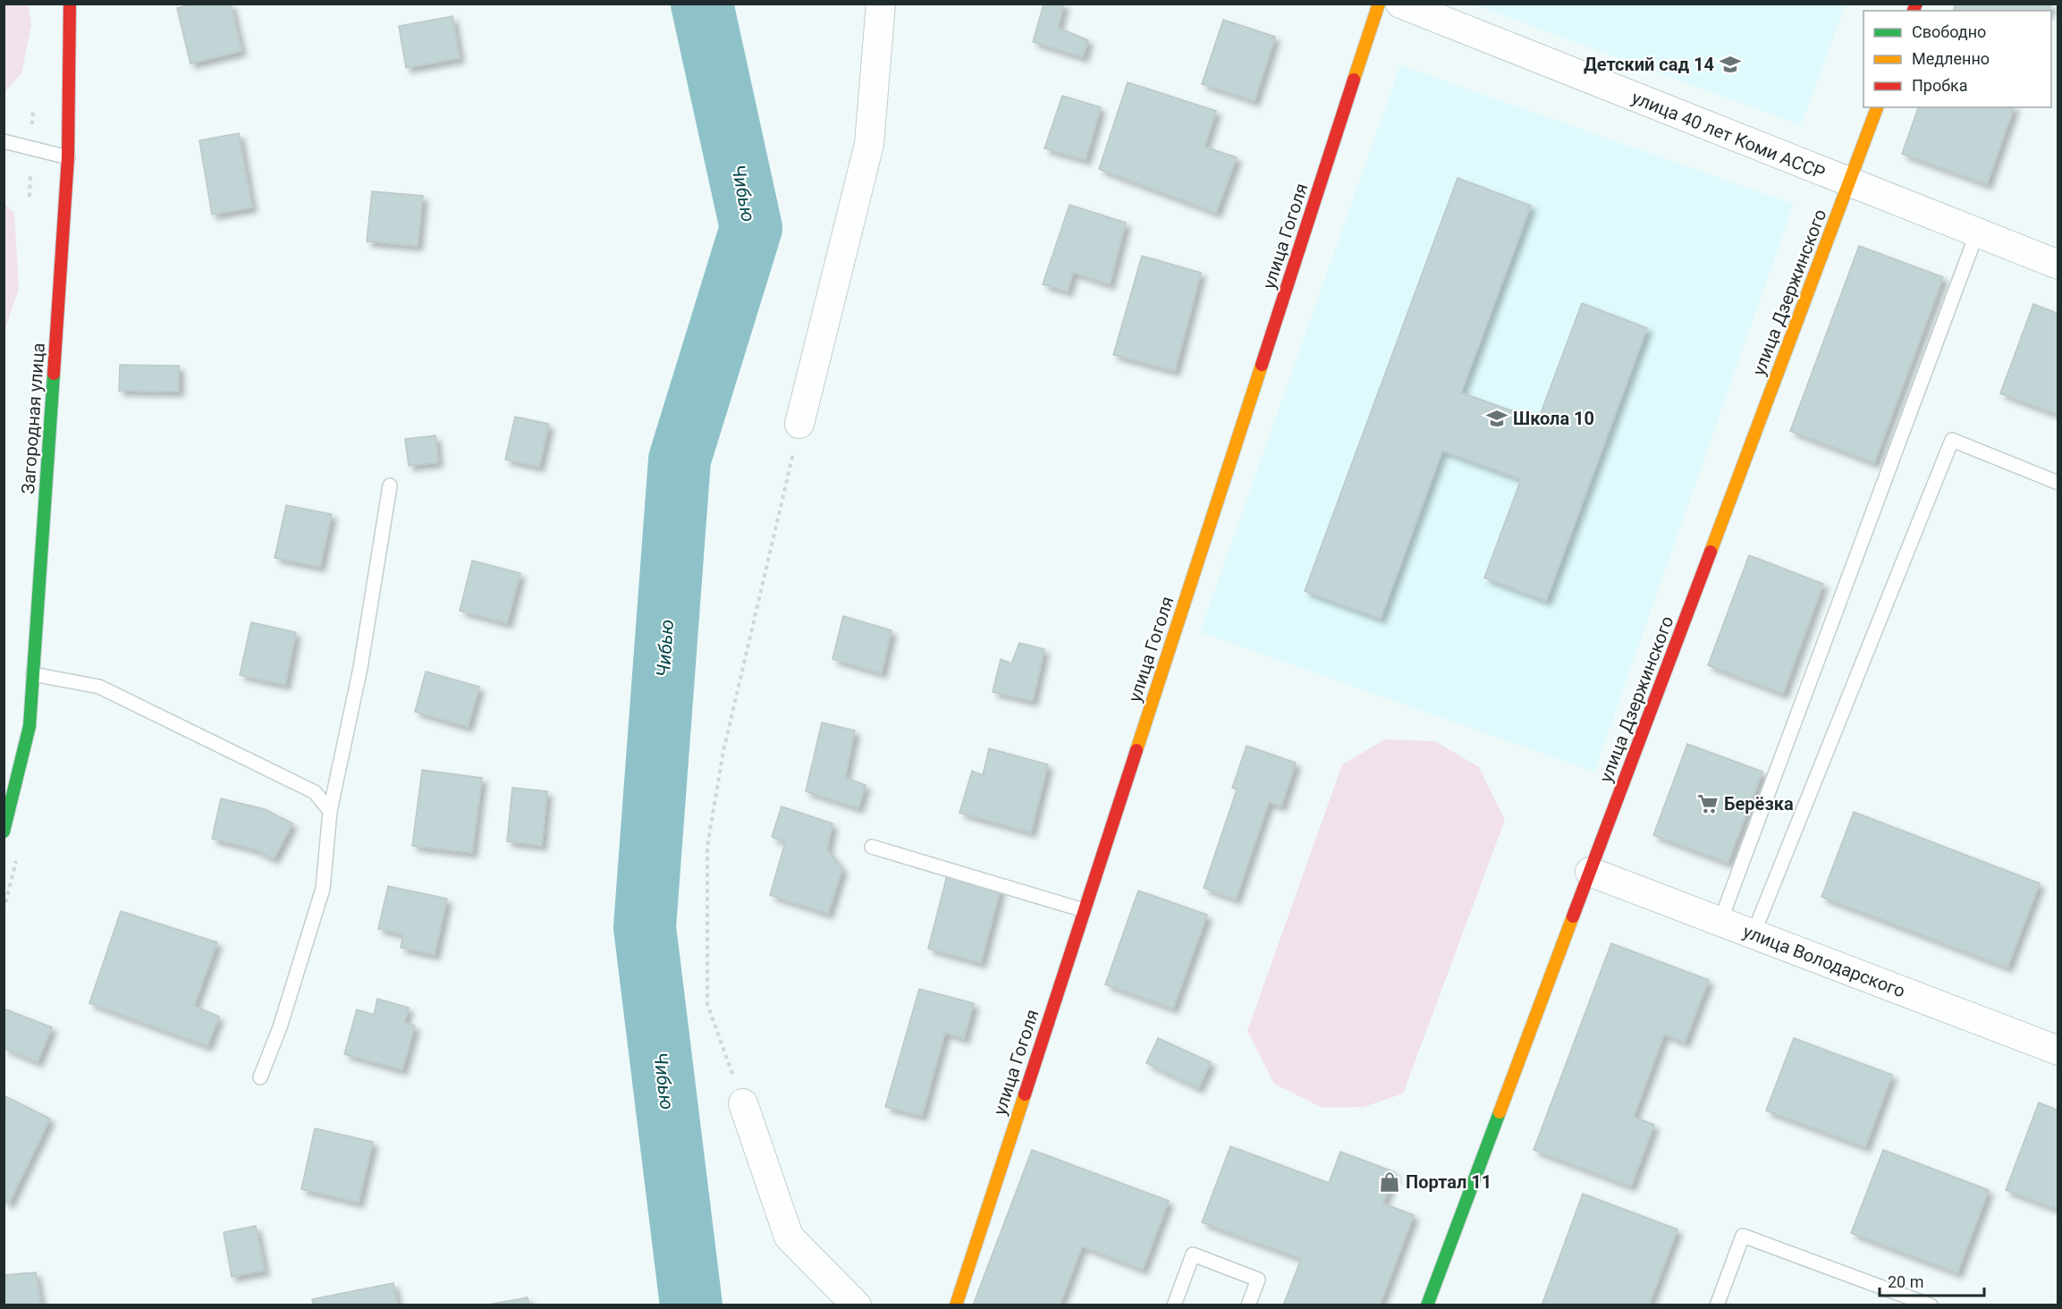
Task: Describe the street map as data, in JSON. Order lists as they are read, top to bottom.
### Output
{
  "streets": {
    "street": [
      "улица 40 лет Коми АССР",
      "улица Гоголя",
      "улица Дзержинского",
      "Загородная улица",
      "улица Володарского"
    ]
  },
  "crossings": [
    ["улица 40 лет Коми АССР", "улица Дзержинского"],
    ["улица Дзержинского", "улица Володарского"]
  ],
  "water": ["Чибью"],
  "places": {
    "school or university": ["Детский сад 14", "Школа 10"],
    "supermarket": ["Берёзка"],
    "shop": ["Портал 11"]
  },
  "legend": ["Свободно", "Медленно", "Пробка"],
  "scale_bar": "20 m"
}
